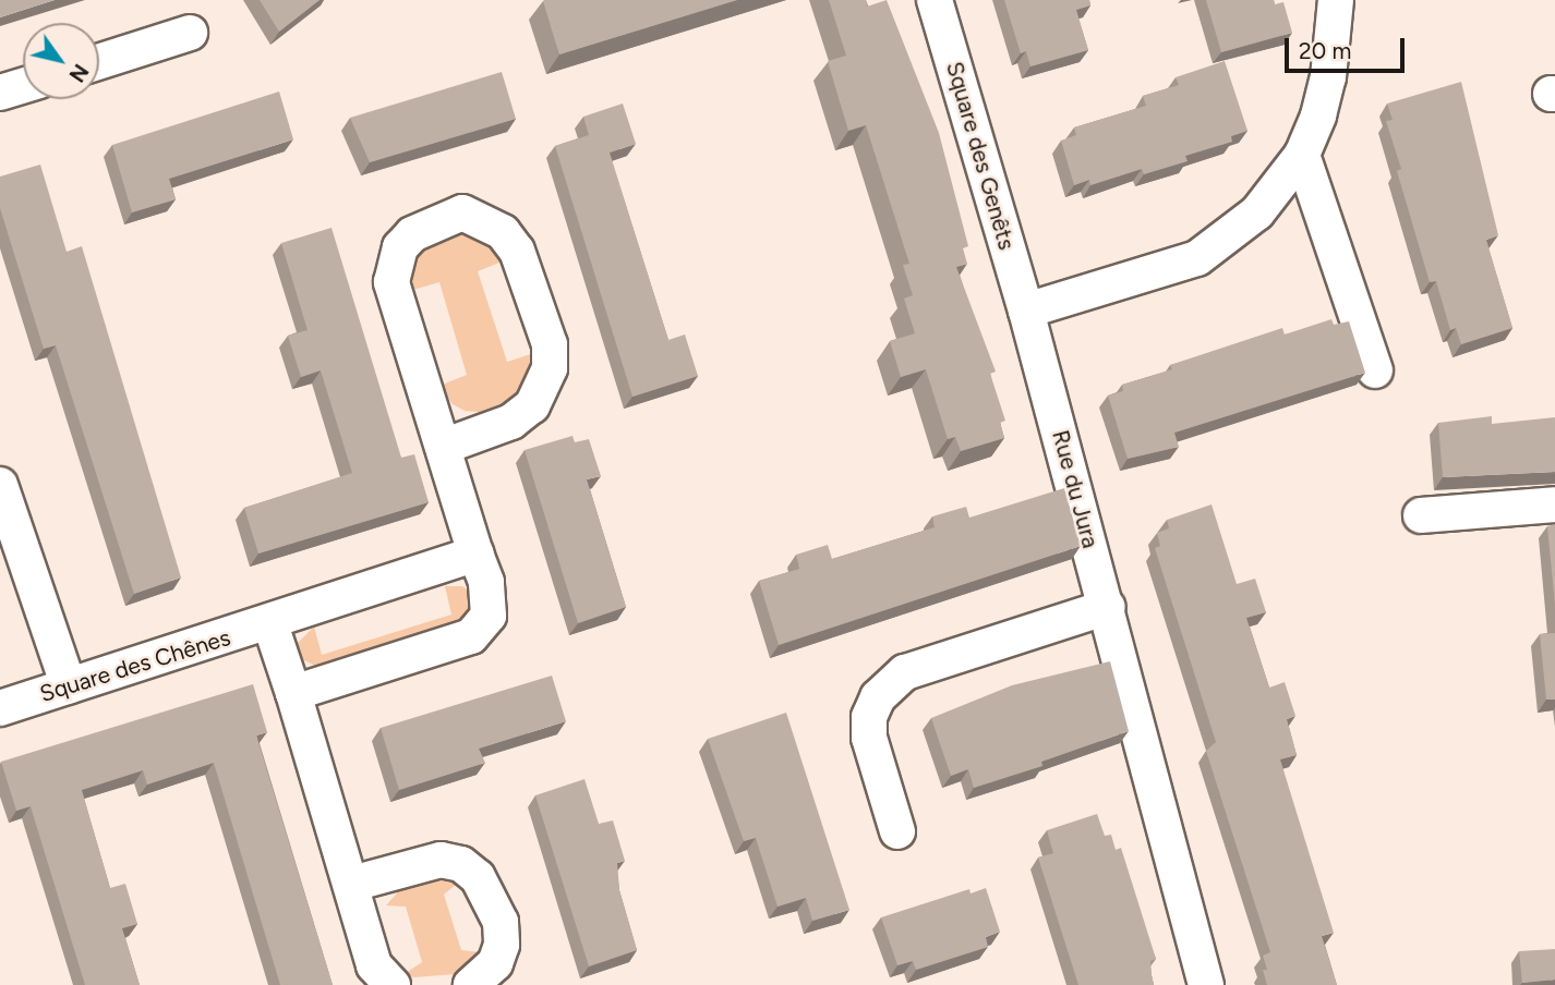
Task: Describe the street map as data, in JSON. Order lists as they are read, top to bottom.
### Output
{
  "streets": {
    "street": ["Square des Genêts", "Rue du Jura", "Square des Chênes"]
  },
  "crossings": [
    ["Square des Genêts", "Rue du Jura"]
  ],
  "scale_bar": "20 m",
  "north": "bottom right"
}
